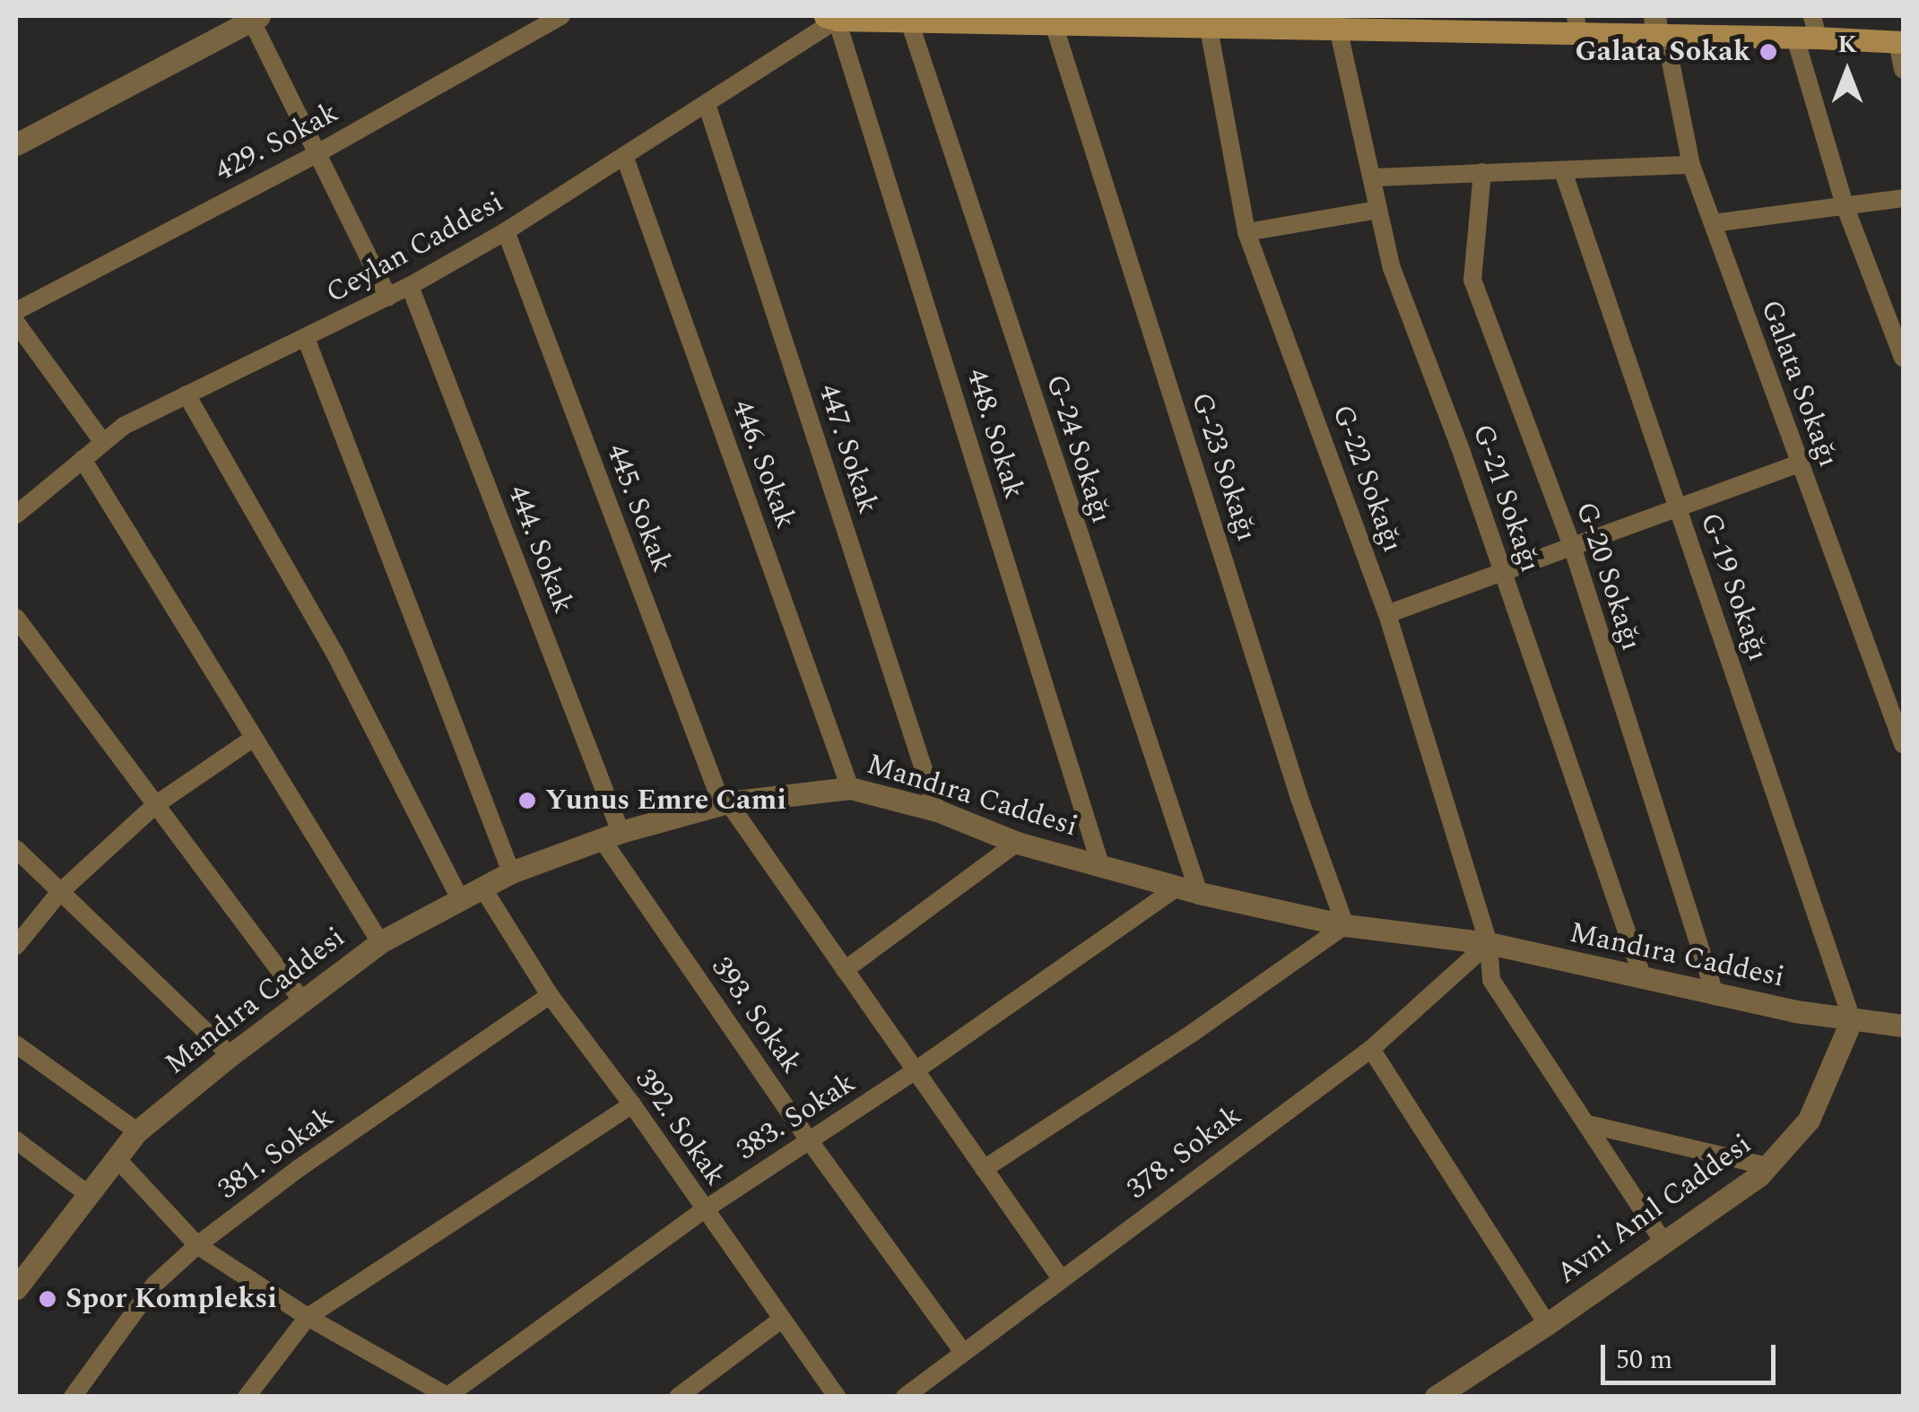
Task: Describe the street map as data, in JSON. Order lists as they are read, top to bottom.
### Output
{
  "streets": {
    "street": [
      "429. Sokak",
      "Ceylan Caddesi",
      "Galata Sokağı",
      "448. Sokak",
      "447. Sokak",
      "G-24 Sokağı",
      "446. Sokak",
      "G-23 Sokağı",
      "G-22 Sokağı",
      "G-21 Sokağı",
      "445. Sokak",
      "444. Sokak",
      "G-20 Sokağı",
      "G-19 Sokağı",
      "Mandıra Caddesi",
      "393. Sokak",
      "383. Sokak",
      "392. Sokak",
      "378. Sokak",
      "381. Sokak",
      "Avni Anıl Caddesi"
    ]
  },
  "crossings": [
    ["Ceylan Caddesi", "448. Sokak"],
    ["Ceylan Caddesi", "447. Sokak"],
    ["Ceylan Caddesi", "446. Sokak"],
    ["Ceylan Caddesi", "445. Sokak"],
    ["Ceylan Caddesi", "444. Sokak"],
    ["448. Sokak", "Mandıra Caddesi"],
    ["447. Sokak", "Mandıra Caddesi"],
    ["G-24 Sokağı", "Mandıra Caddesi"],
    ["G-24 Sokağı", "383. Sokak"],
    ["446. Sokak", "Mandıra Caddesi"],
    ["G-23 Sokağı", "Mandıra Caddesi"],
    ["G-22 Sokağı", "Mandıra Caddesi"],
    ["G-22 Sokağı", "378. Sokak"],
    ["G-22 Sokağı", "Avni Anıl Caddesi"],
    ["G-21 Sokağı", "Mandıra Caddesi"],
    ["445. Sokak", "Mandıra Caddesi"],
    ["445. Sokak", "383. Sokak"],
    ["445. Sokak", "378. Sokak"],
    ["444. Sokak", "Mandıra Caddesi"],
    ["444. Sokak", "393. Sokak"],
    ["G-20 Sokağı", "Mandıra Caddesi"],
    ["G-19 Sokağı", "Mandıra Caddesi"],
    ["G-19 Sokağı", "Avni Anıl Caddesi"],
    ["Mandıra Caddesi", "393. Sokak"],
    ["Mandıra Caddesi", "383. Sokak"],
    ["Mandıra Caddesi", "392. Sokak"],
    ["Mandıra Caddesi", "378. Sokak"],
    ["Mandıra Caddesi", "Avni Anıl Caddesi"],
    ["393. Sokak", "383. Sokak"],
    ["393. Sokak", "378. Sokak"],
    ["383. Sokak", "392. Sokak"],
    ["392. Sokak", "381. Sokak"]
  ],
  "places": ["Galata Sokak", "Yunus Emre Cami", "Spor Kompleksi"],
  "scale_bar": "50 m",
  "north": "top"
}
